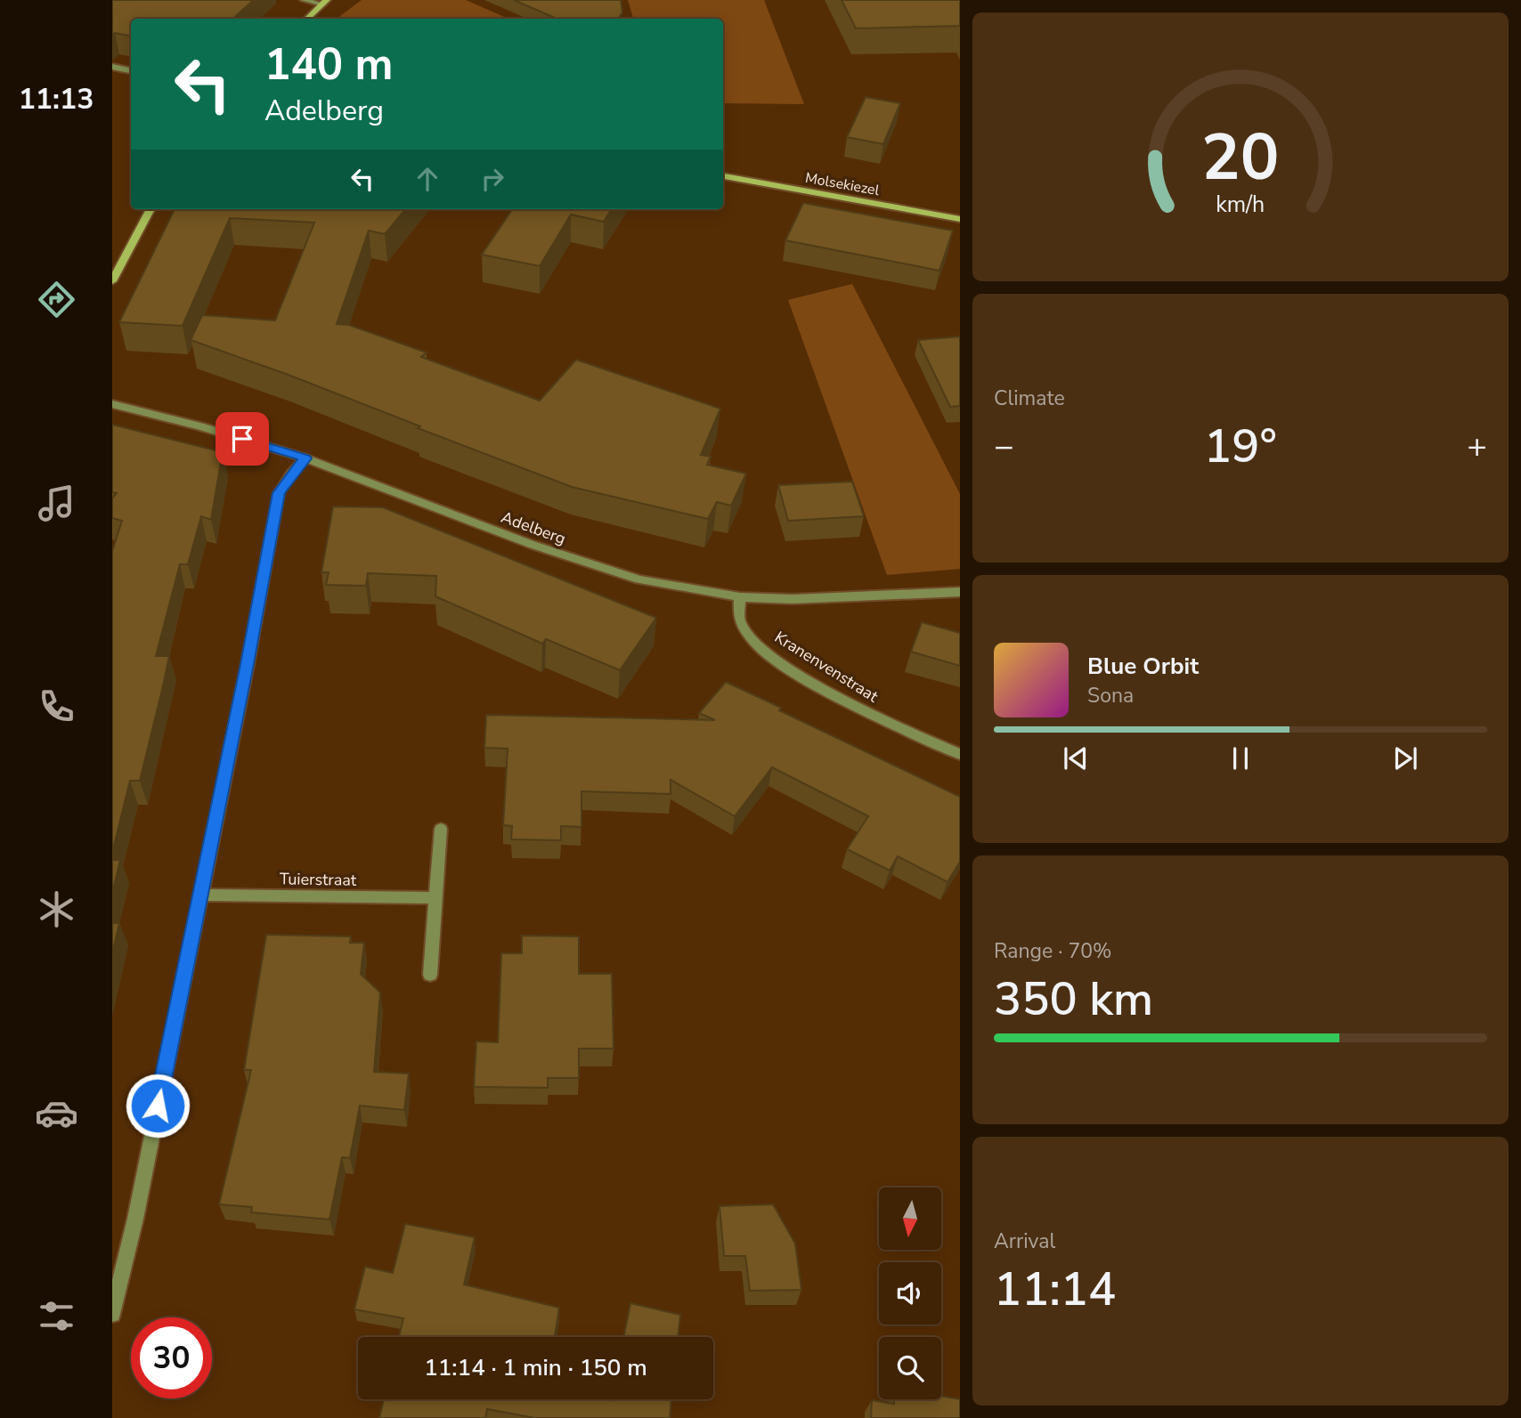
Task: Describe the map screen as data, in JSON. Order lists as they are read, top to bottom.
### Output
{
  "streets": {
    "main road": ["Molsekiezel"],
    "street": ["Adelberg", "Kranenvenstraat", "Tuierstraat"]
  },
  "crossings": [
    ["Adelberg", "Kranenvenstraat"]
  ],
  "north": "bottom",
  "page": {
    "tabs": "11:13",
    "turn": ["140 m", "Adelberg"],
    "tile": [
      "Climate",
      ["Range · 70%", "350 km"],
      ["Arrival", "11:14"]
    ],
    "heat": ["−", "19°", "+"],
    "song": ["Blue Orbit", "Sona"],
    "limit": "30",
    "trip": "11:14 · 1 min · 150 m",
    "gauge": ["20", "km/h"]
  }
}
